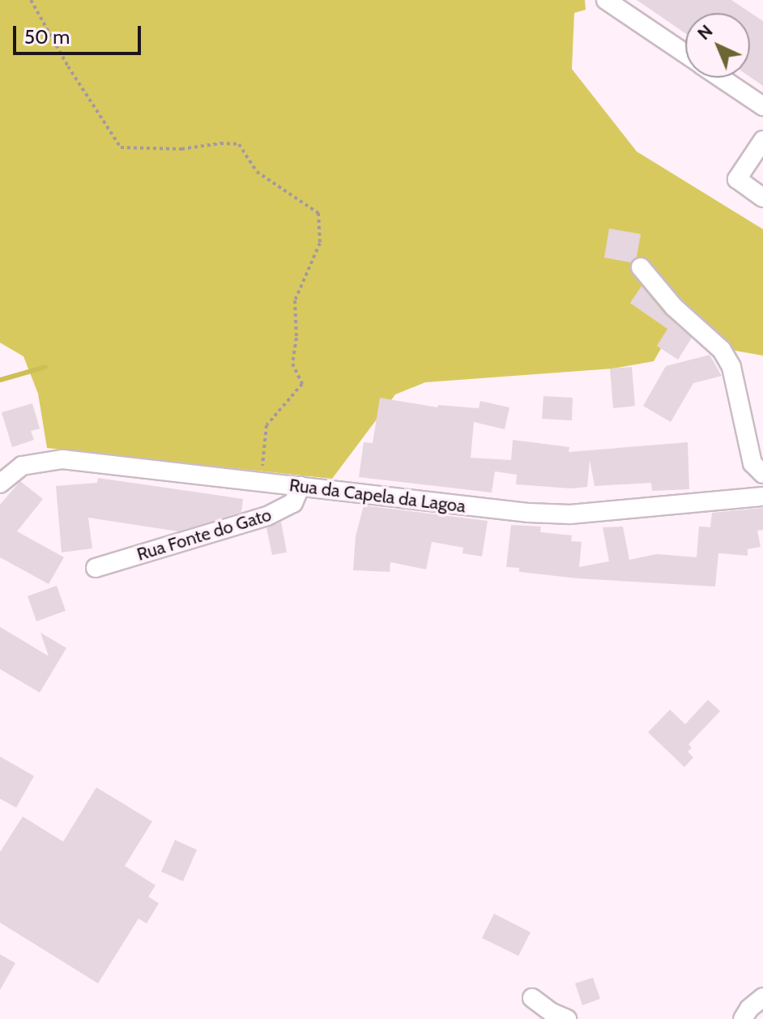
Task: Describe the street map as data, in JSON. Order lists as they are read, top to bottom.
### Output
{
  "streets": {
    "street": ["Rua da Capela da Lagoa", "Rua Fonte do Gato"]
  },
  "crossings": [
    ["Rua da Capela da Lagoa", "Rua Fonte do Gato"]
  ],
  "scale_bar": "50 m",
  "north": "top left"
}
